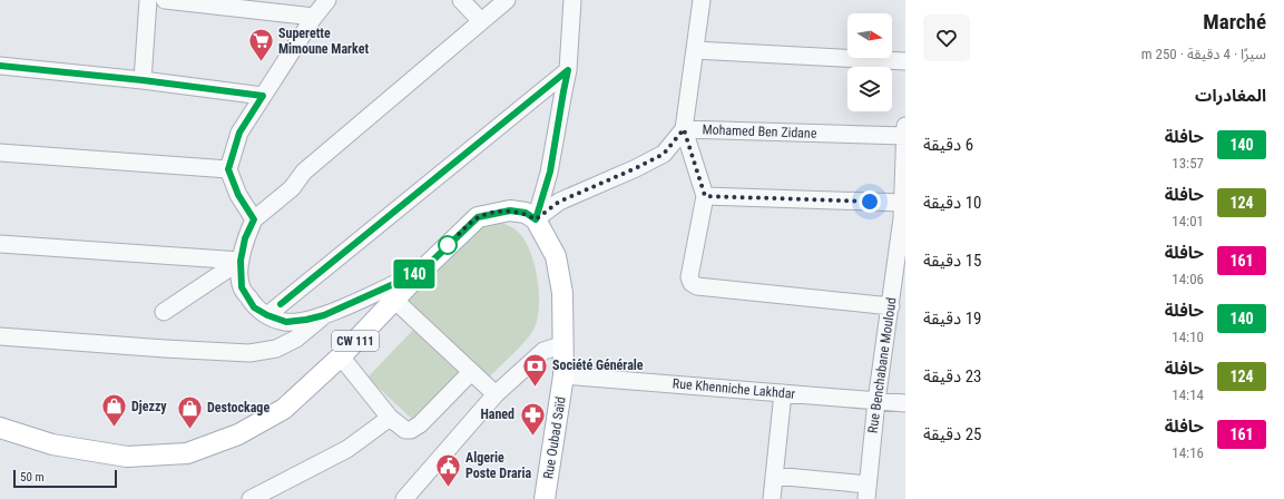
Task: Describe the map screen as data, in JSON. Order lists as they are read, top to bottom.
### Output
{
  "streets": {
    "main road": ["CW 111", "Rue Oubad Saïd"],
    "street": ["Mohamed Ben Zidane", "Rue Benchabane Mouloud", "Rue Khenniche Lakhdar"]
  },
  "crossings": [
    ["Mohamed Ben Zidane", "CW 111"],
    ["Mohamed Ben Zidane", "Rue Benchabane Mouloud"],
    ["Mohamed Ben Zidane", "Rue Oubad Saïd"],
    ["CW 111", "Rue Oubad Saïd"],
    ["Rue Benchabane Mouloud", "Rue Khenniche Lakhdar"],
    ["Rue Khenniche Lakhdar", "Rue Oubad Saïd"]
  ],
  "places": {
    "supermarket": ["Superette Mimoune Market"],
    "bank": ["Société Générale"],
    "shop": ["Djezzy", "Destockage"],
    "pharmacy": ["Haned"],
    "public building": ["Algerie Poste Draria"]
  },
  "lines": ["bus line 140"],
  "scale_bar": "50 m",
  "north": "right",
  "page": {
    "heading": [
      ["Marché", "سيرًا · 4 دقيقة · 250 m"],
      "المغادرات"
    ],
    "on_map": "140",
    "list": [
      {
        "mark": "140",
        "name": "حافلة",
        "note": "13:57",
        "value": "6 دقيقة"
      },
      {
        "mark": "124",
        "name": "حافلة",
        "note": "14:01",
        "value": "10 دقيقة"
      },
      {
        "mark": "161",
        "name": "حافلة",
        "note": "14:06",
        "value": "15 دقيقة"
      },
      {
        "mark": "140",
        "name": "حافلة",
        "note": "14:10",
        "value": "19 دقيقة"
      },
      {
        "mark": "124",
        "name": "حافلة",
        "note": "14:14",
        "value": "23 دقيقة"
      },
      {
        "mark": "161",
        "name": "حافلة",
        "note": "14:16",
        "value": "25 دقيقة"
      }
    ],
    "scale": "50 m"
  }
}
